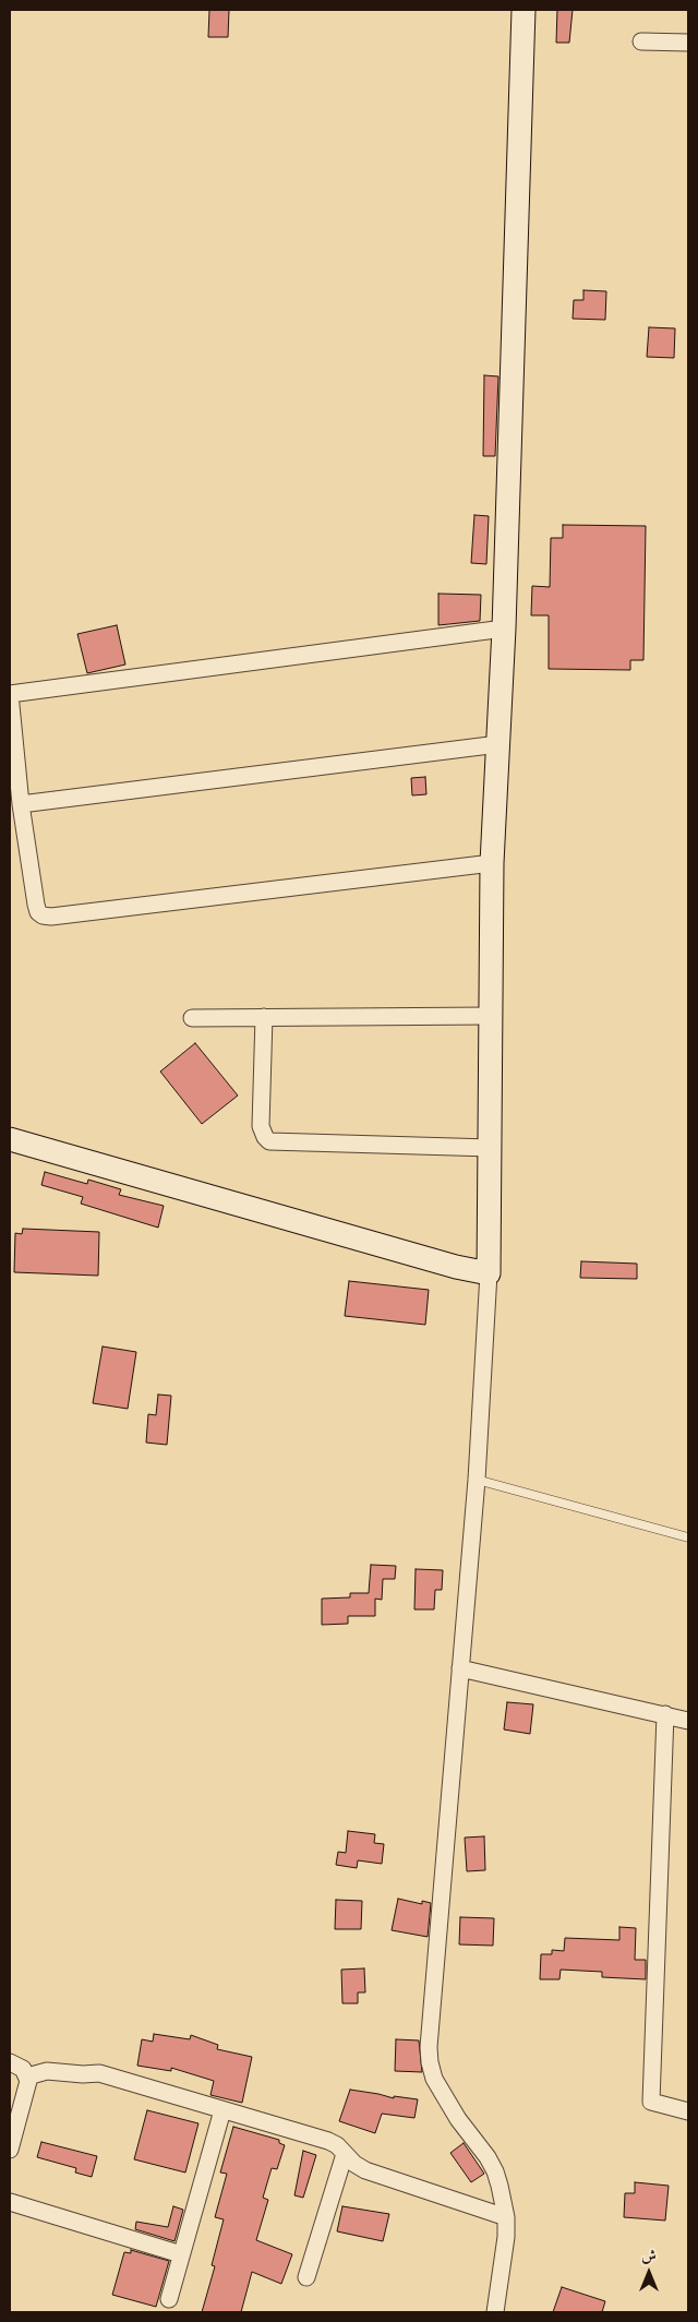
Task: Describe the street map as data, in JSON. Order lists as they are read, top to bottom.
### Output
{
  "north": "top"
}
